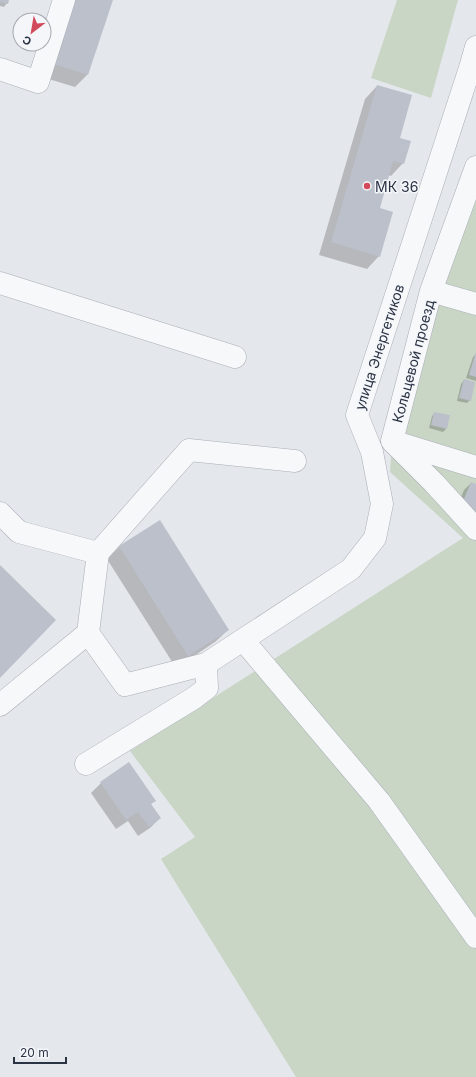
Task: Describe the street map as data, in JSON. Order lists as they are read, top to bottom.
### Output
{
  "streets": {
    "street": ["улица Энергетиков", "Кольцевой проезд"]
  },
  "places": ["МК 36"],
  "scale_bar": "20 m",
  "north": "bottom left"
}
